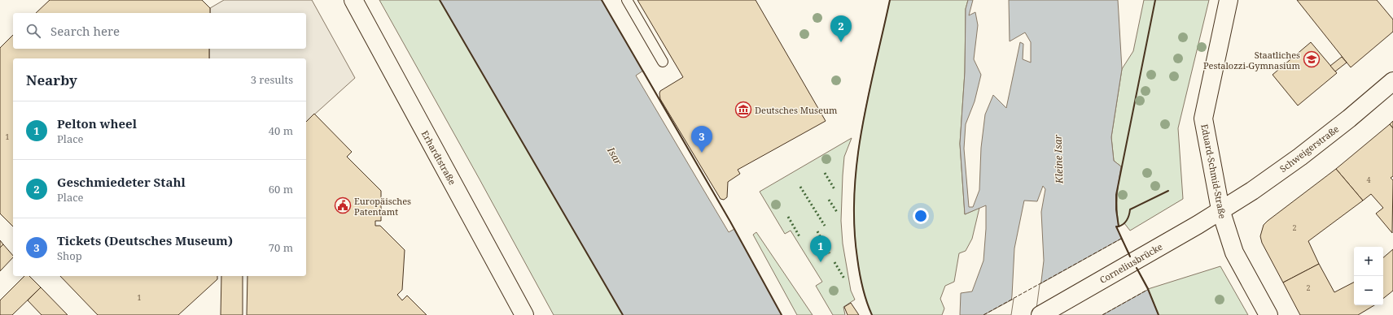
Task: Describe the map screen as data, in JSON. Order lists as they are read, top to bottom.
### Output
{
  "streets": {
    "street": [
      "Schweigerstraße",
      "Erhardtstraße",
      "Eduard-Schmid-Straße",
      "Corneliusbrücke"
    ]
  },
  "crossings": [
    ["Schweigerstraße", "Eduard-Schmid-Straße"],
    ["Schweigerstraße", "Corneliusbrücke"],
    ["Eduard-Schmid-Straße", "Corneliusbrücke"]
  ],
  "water": ["Isar", "Kleine Isar"],
  "places": {
    "school or university": ["Staatliches Pestalozzi-Gymnasium"],
    "museum": ["Deutsches Museum"],
    "public building": ["Europäisches Patentamt"]
  },
  "house_numbers": [
    "1",
    "4",
    "2",
    "2",
    "1"
  ],
  "page": {
    "search": "Search here",
    "pins": ["2", "3", "1"],
    "heading": ["Nearby", "3 results"],
    "list": [
      {
        "mark": "1",
        "name": "Pelton wheel",
        "note": "Place",
        "value": "40 m"
      },
      {
        "mark": "2",
        "name": "Geschmiedeter Stahl",
        "note": "Place",
        "value": "60 m"
      },
      {
        "mark": "3",
        "name": "Tickets (Deutsches Museum)",
        "note": "Shop",
        "value": "70 m"
      }
    ],
    "map_buttons": ["+", "−"]
  }
}
